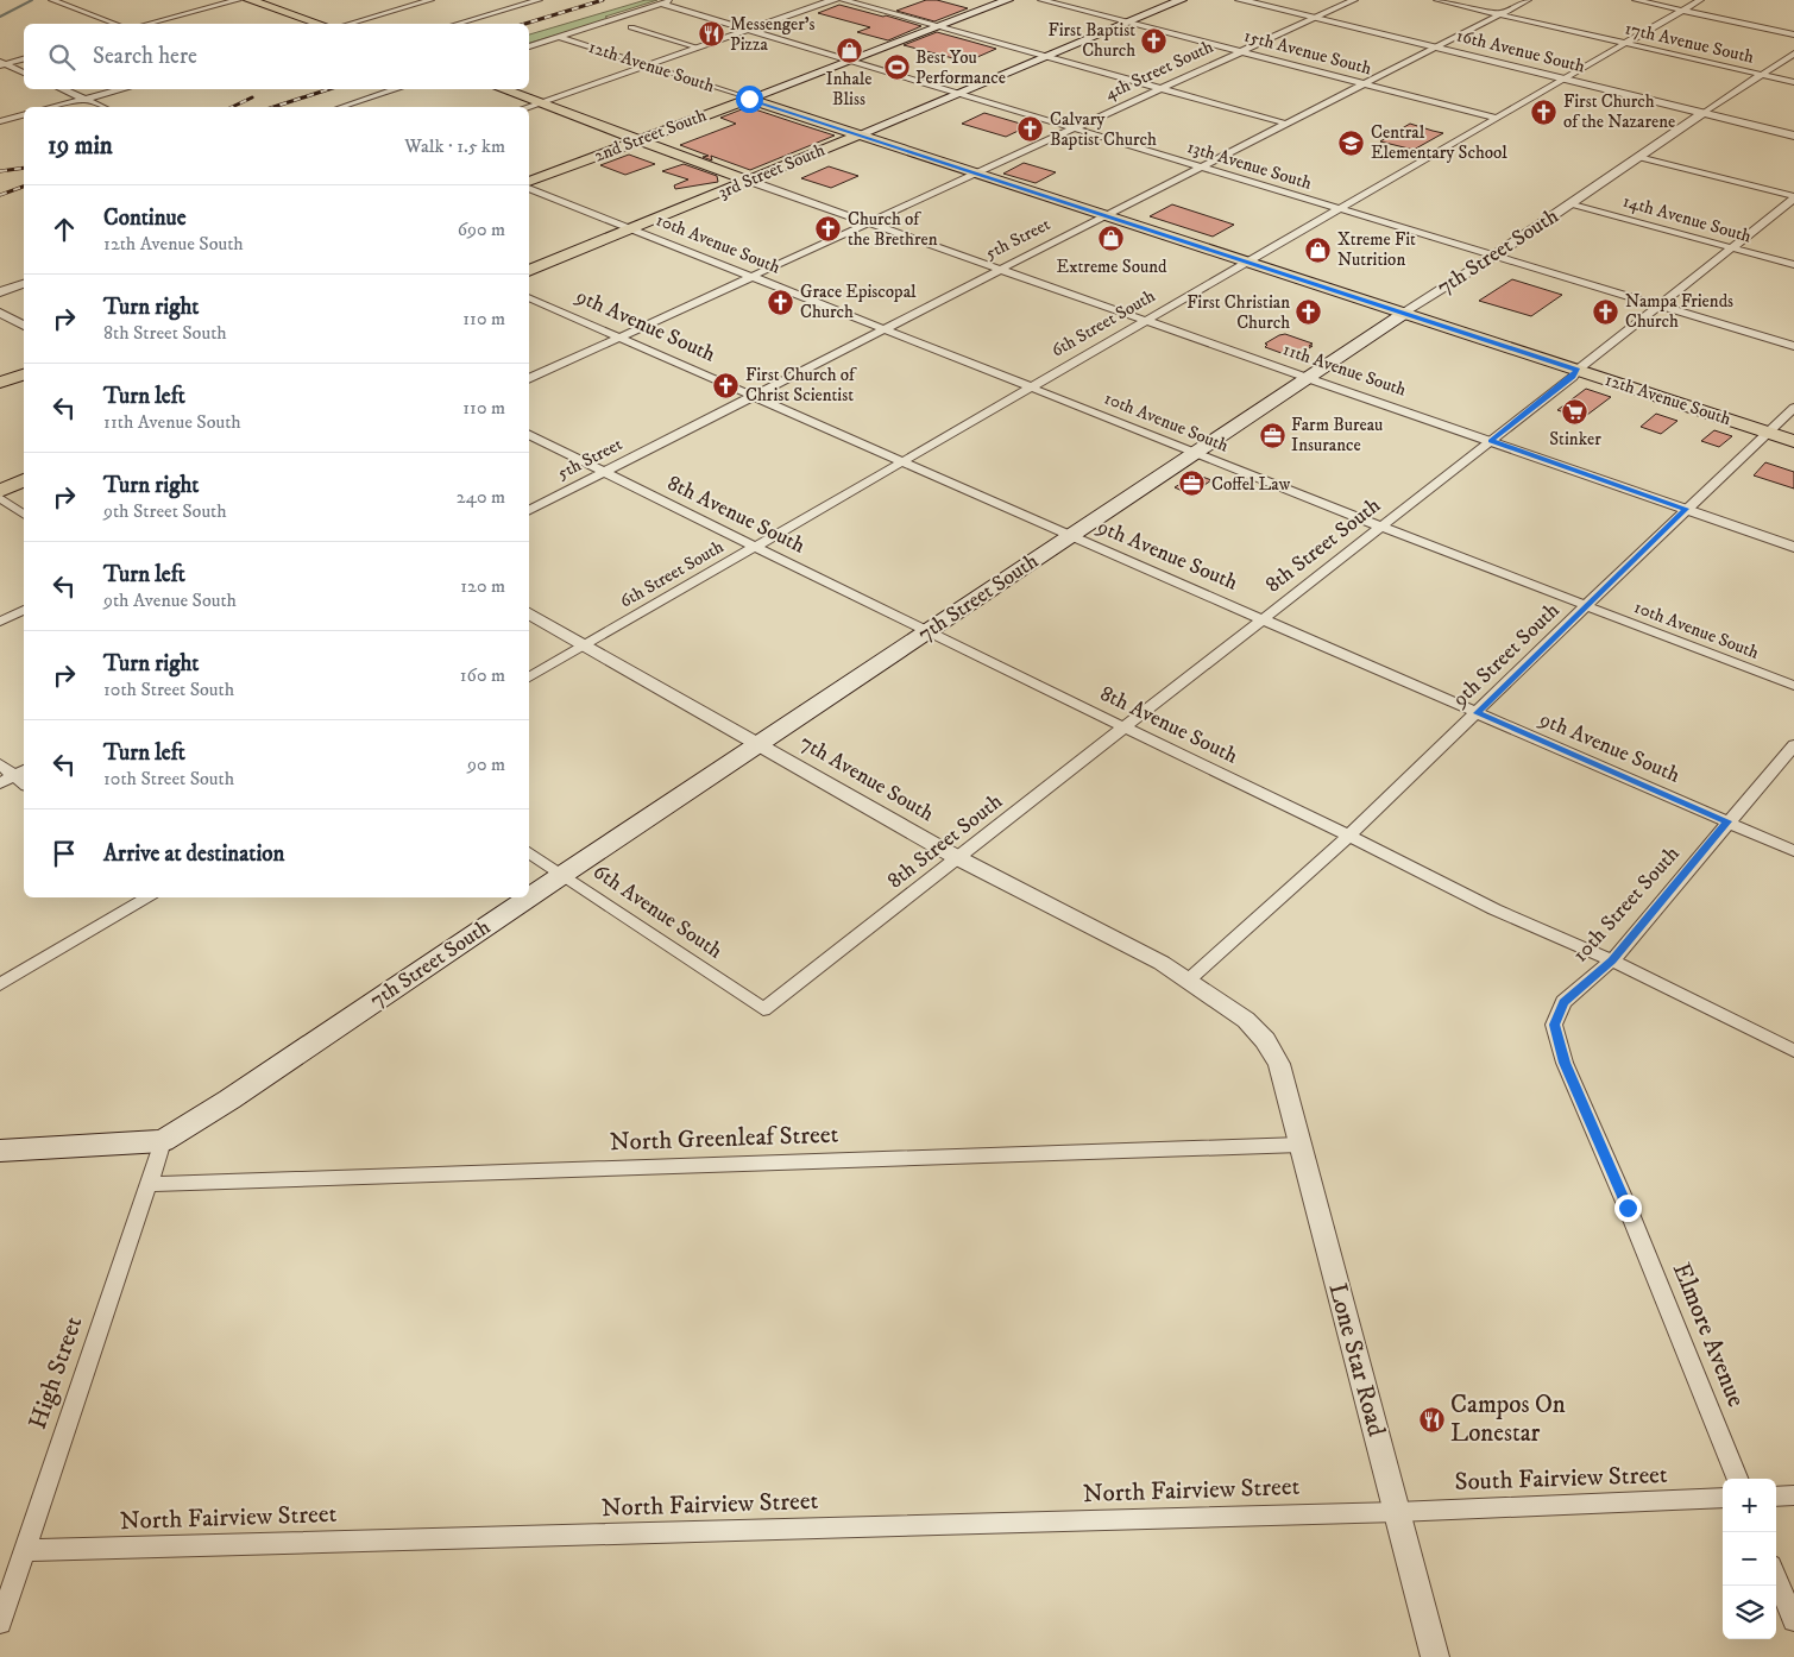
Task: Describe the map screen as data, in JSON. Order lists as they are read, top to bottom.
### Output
{
  "streets": {
    "main road": [
      "12th Avenue South",
      "2nd Street South",
      "3rd Street South",
      "7th Street South"
    ],
    "street": [
      "17th Avenue South",
      "16th Avenue South",
      "15th Avenue South",
      "4th Street South",
      "13th Avenue South",
      "14th Avenue South",
      "5th Street",
      "10th Avenue South",
      "6th Street South",
      "9th Avenue South",
      "11th Avenue South",
      "8th Avenue South",
      "8th Street South",
      "9th Street South",
      "7th Avenue South",
      "10th Street South",
      "6th Avenue South",
      "North Greenleaf Street",
      "Elmore Avenue",
      "Lone Star Road",
      "High Street",
      "South Fairview Street",
      "North Fairview Street"
    ]
  },
  "crossings": [
    ["17th Avenue South", "5th Street"],
    ["17th Avenue South", "7th Street South"],
    ["17th Avenue South", "6th Street South"],
    ["16th Avenue South", "4th Street South"],
    ["16th Avenue South", "5th Street"],
    ["16th Avenue South", "7th Street South"],
    ["16th Avenue South", "6th Street South"],
    ["15th Avenue South", "4th Street South"],
    ["15th Avenue South", "3rd Street South"],
    ["15th Avenue South", "5th Street"],
    ["15th Avenue South", "6th Street South"],
    ["12th Avenue South", "4th Street South"],
    ["12th Avenue South", "2nd Street South"],
    ["12th Avenue South", "3rd Street South"],
    ["12th Avenue South", "5th Street"],
    ["12th Avenue South", "7th Street South"],
    ["12th Avenue South", "6th Street South"],
    ["12th Avenue South", "8th Street South"],
    ["12th Avenue South", "9th Street South"],
    ["4th Street South", "13th Avenue South"],
    ["4th Street South", "10th Avenue South"],
    ["4th Street South", "9th Avenue South"],
    ["4th Street South", "11th Avenue South"],
    ["2nd Street South", "13th Avenue South"],
    ["13th Avenue South", "3rd Street South"],
    ["13th Avenue South", "5th Street"],
    ["13th Avenue South", "7th Street South"],
    ["13th Avenue South", "6th Street South"],
    ["13th Avenue South", "8th Street South"],
    ["3rd Street South", "10th Avenue South"],
    ["3rd Street South", "11th Avenue South"],
    ["14th Avenue South", "7th Street South"],
    ["14th Avenue South", "8th Street South"],
    ["5th Street", "10th Avenue South"],
    ["5th Street", "9th Avenue South"],
    ["5th Street", "11th Avenue South"],
    ["5th Street", "8th Avenue South"],
    ["10th Avenue South", "7th Street South"],
    ["10th Avenue South", "6th Street South"],
    ["10th Avenue South", "8th Street South"],
    ["10th Avenue South", "9th Street South"],
    ["7th Street South", "9th Avenue South"],
    ["7th Street South", "11th Avenue South"],
    ["7th Street South", "8th Avenue South"],
    ["7th Street South", "7th Avenue South"],
    ["7th Street South", "6th Avenue South"],
    ["7th Street South", "High Street"],
    ["6th Street South", "9th Avenue South"],
    ["6th Street South", "11th Avenue South"],
    ["6th Street South", "8th Avenue South"],
    ["6th Street South", "7th Avenue South"],
    ["9th Avenue South", "8th Street South"],
    ["9th Avenue South", "9th Street South"],
    ["9th Avenue South", "10th Street South"],
    ["11th Avenue South", "8th Street South"],
    ["11th Avenue South", "9th Street South"],
    ["8th Avenue South", "8th Street South"],
    ["8th Avenue South", "9th Street South"],
    ["8th Avenue South", "10th Street South"],
    ["8th Street South", "7th Avenue South"],
    ["8th Street South", "6th Avenue South"],
    ["9th Street South", "7th Avenue South"],
    ["7th Avenue South", "Lone Star Road"],
    ["10th Street South", "Elmore Avenue"],
    ["North Greenleaf Street", "Lone Star Road"],
    ["North Greenleaf Street", "High Street"],
    ["Lone Star Road", "South Fairview Street"],
    ["Lone Star Road", "North Fairview Street"],
    ["High Street", "North Fairview Street"],
    ["South Fairview Street", "North Fairview Street"]
  ],
  "places": {
    "restaurant": ["Messenger's Pizza", "Campos On Lonestar"],
    "church": [
      "First Baptist Church",
      "First Church of the Nazarene",
      "Calvary Baptist Church",
      "Church of the Brethren",
      "Grace Episcopal Church",
      "Nampa Friends Church",
      "First Christian Church",
      "First Church of Christ Scientist"
    ],
    "shop": ["Inhale Bliss", "Extreme Sound", "Xtreme Fit Nutrition"],
    "sports": ["Best You Performance"],
    "school or university": ["Central Elementary School"],
    "supermarket": ["Stinker"],
    "office": ["Farm Bureau Insurance", "Coffel Law"]
  },
  "page": {
    "search": "Search here",
    "heading": ["19 min", "Walk · 1.5 km"],
    "list": [
      ["Continue", "12th Avenue South", "690 m"],
      ["Turn right", "8th Street South", "110 m"],
      ["Turn left", "11th Avenue South", "110 m"],
      ["Turn right", "9th Street South", "240 m"],
      ["Turn left", "9th Avenue South", "120 m"],
      ["Turn right", "10th Street South", "160 m"],
      ["Turn left", "10th Street South", "90 m"],
      "Arrive at destination"
    ],
    "map_buttons": ["+", "−"]
  }
}
